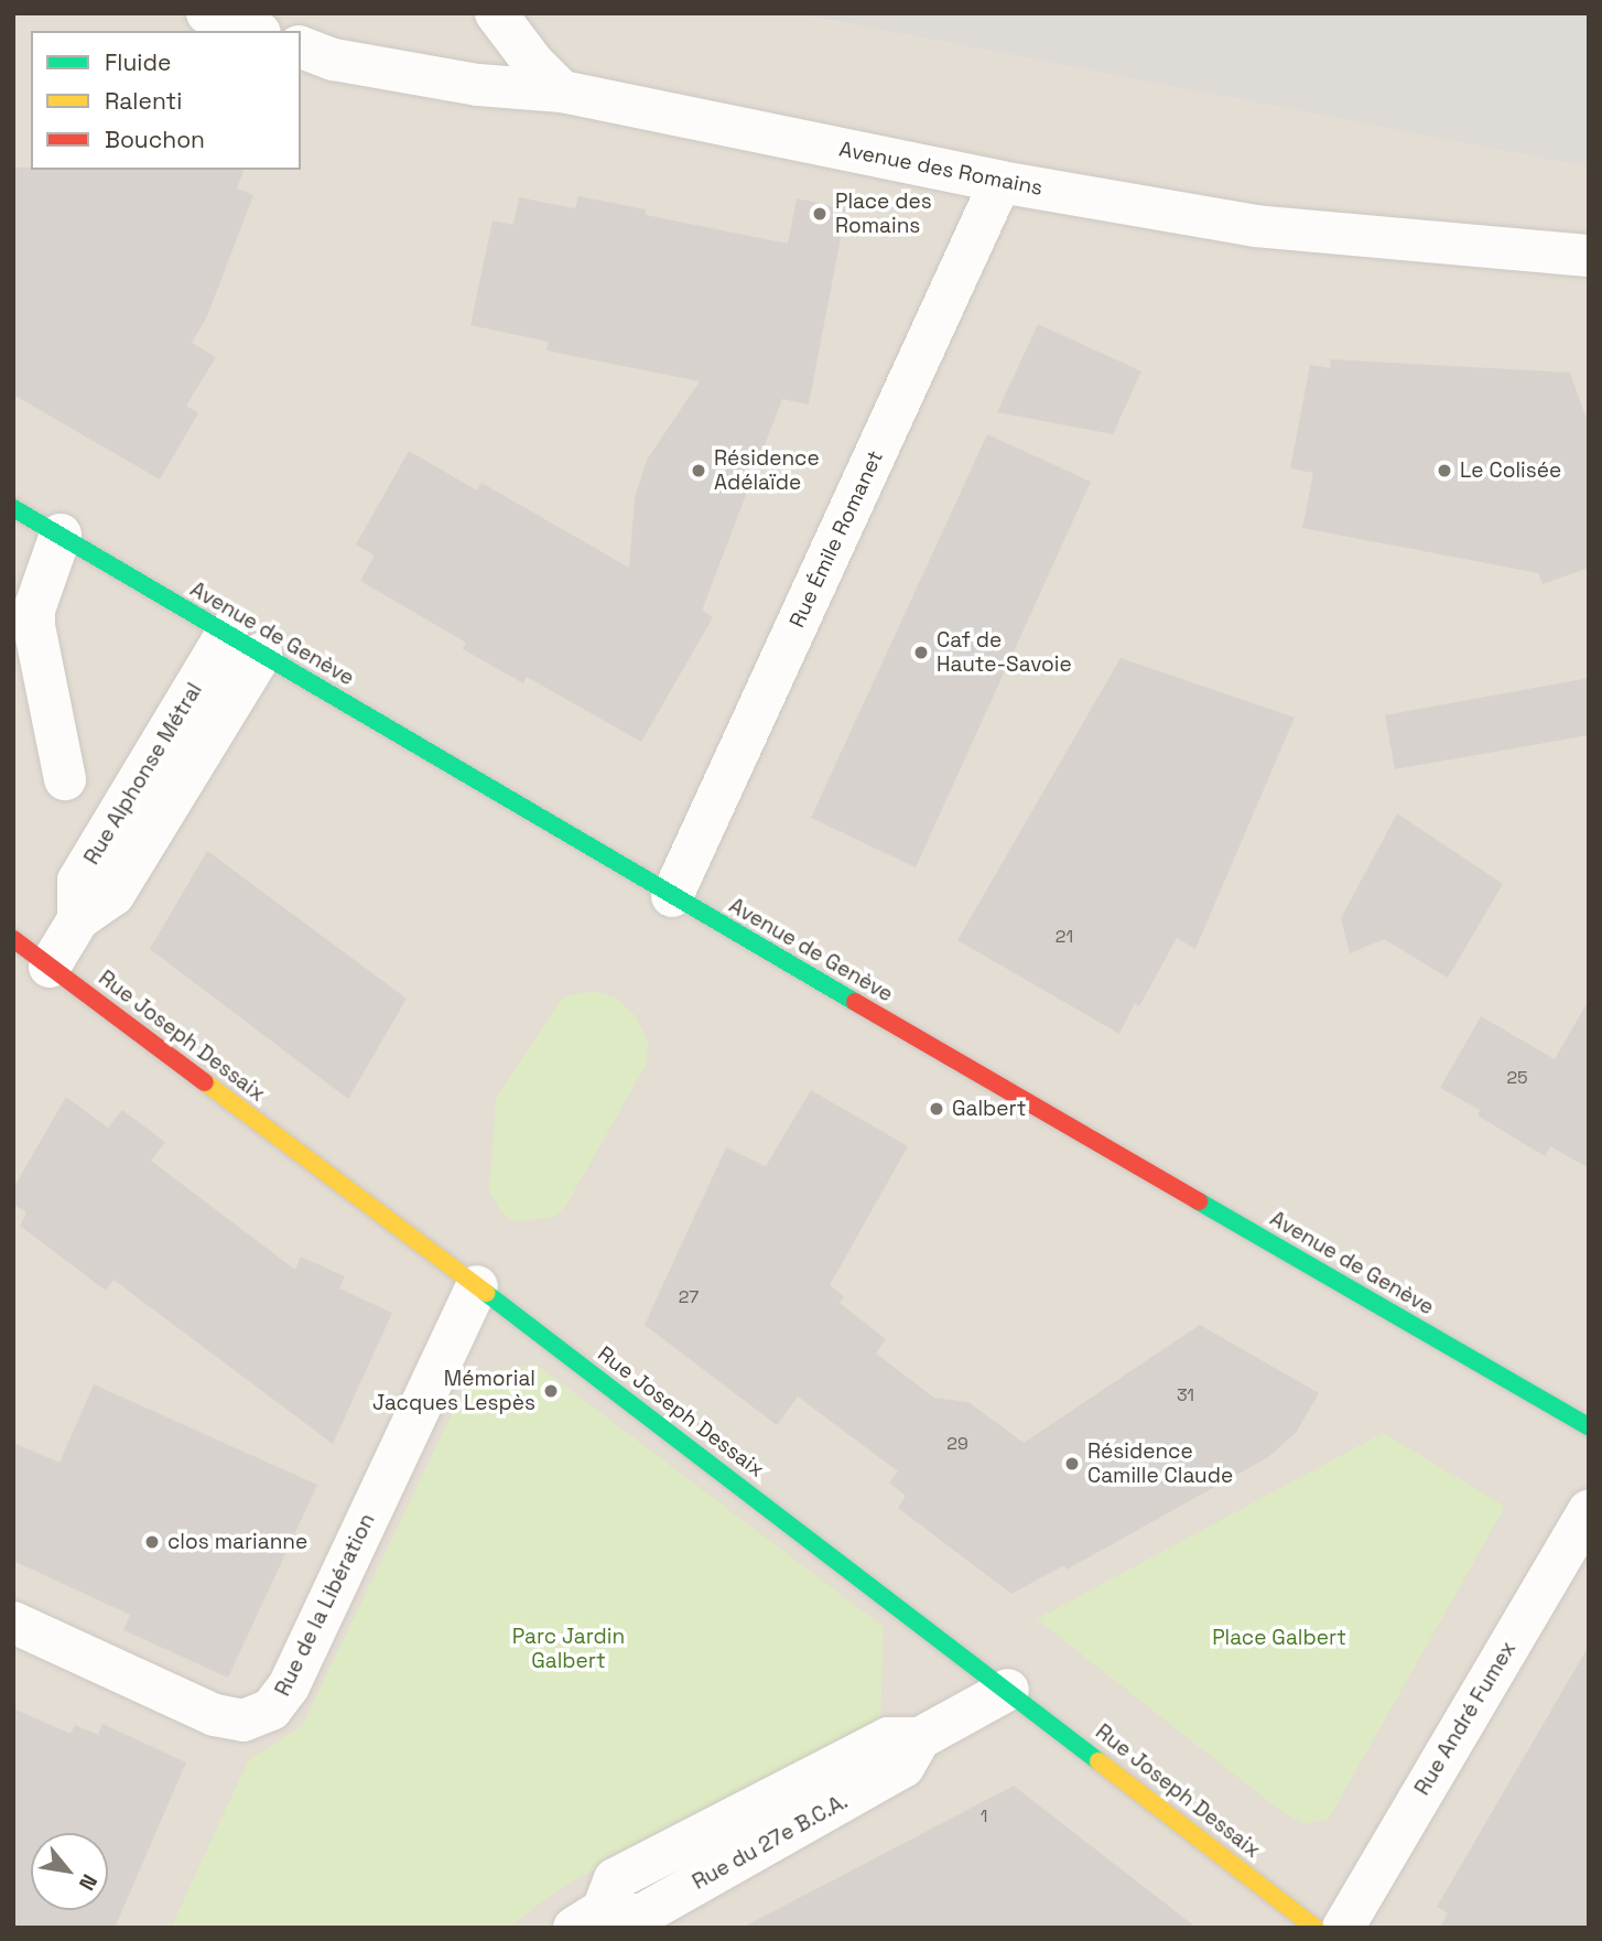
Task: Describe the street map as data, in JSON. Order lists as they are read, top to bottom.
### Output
{
  "streets": {
    "main road": ["Avenue de Genève", "Rue Joseph Dessaix"],
    "street": [
      "Avenue des Romains",
      "Rue Émile Romanet",
      "Rue Alphonse Métral",
      "Rue de la Libération",
      "Rue André Fumex",
      "Rue du 27e B.C.A."
    ]
  },
  "crossings": [
    ["Avenue des Romains", "Rue Émile Romanet"],
    ["Rue Émile Romanet", "Avenue de Genève"],
    ["Avenue de Genève", "Rue Alphonse Métral"],
    ["Rue Alphonse Métral", "Rue Joseph Dessaix"],
    ["Rue Joseph Dessaix", "Rue de la Libération"],
    ["Rue Joseph Dessaix", "Rue du 27e B.C.A."]
  ],
  "parks": ["Parc Jardin Galbert", "Place Galbert"],
  "places": [
    "Place des Romains",
    "Résidence Adélaïde",
    "Le Colisée",
    "Caf de Haute-Savoie",
    "Galbert",
    "Mémorial Jacques Lespès",
    "Résidence Camille Claude",
    "clos marianne"
  ],
  "house_numbers": [
    "21",
    "25",
    "27",
    "31",
    "29",
    "1"
  ],
  "legend": ["Fluide", "Ralenti", "Bouchon"],
  "north": "bottom right"
}
